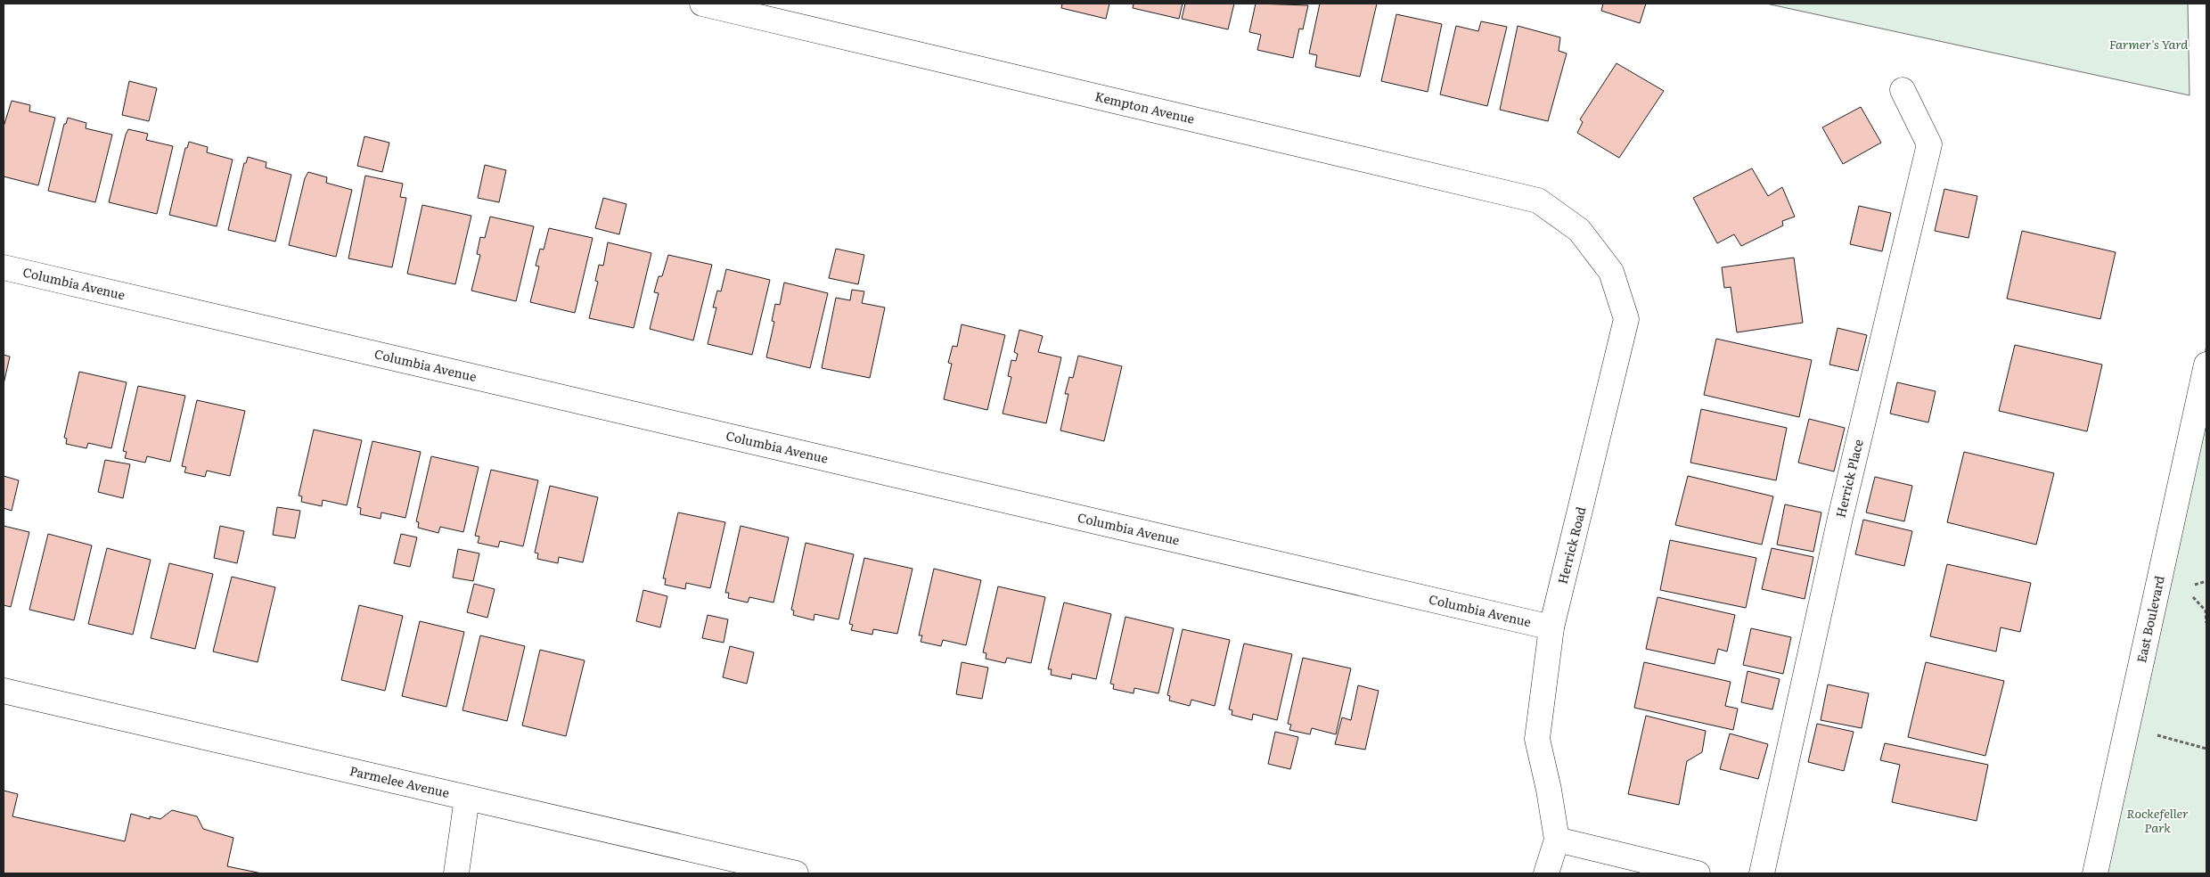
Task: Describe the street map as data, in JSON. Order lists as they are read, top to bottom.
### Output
{
  "streets": {
    "street": [
      "Kempton Avenue",
      "Columbia Avenue",
      "Herrick Place",
      "Herrick Road",
      "East Boulevard",
      "Parmelee Avenue"
    ]
  },
  "crossings": [
    ["Kempton Avenue", "Herrick Road"],
    ["Columbia Avenue", "Herrick Road"]
  ],
  "parks": ["Farmer's Yard", "Rockefeller Park"]
}
